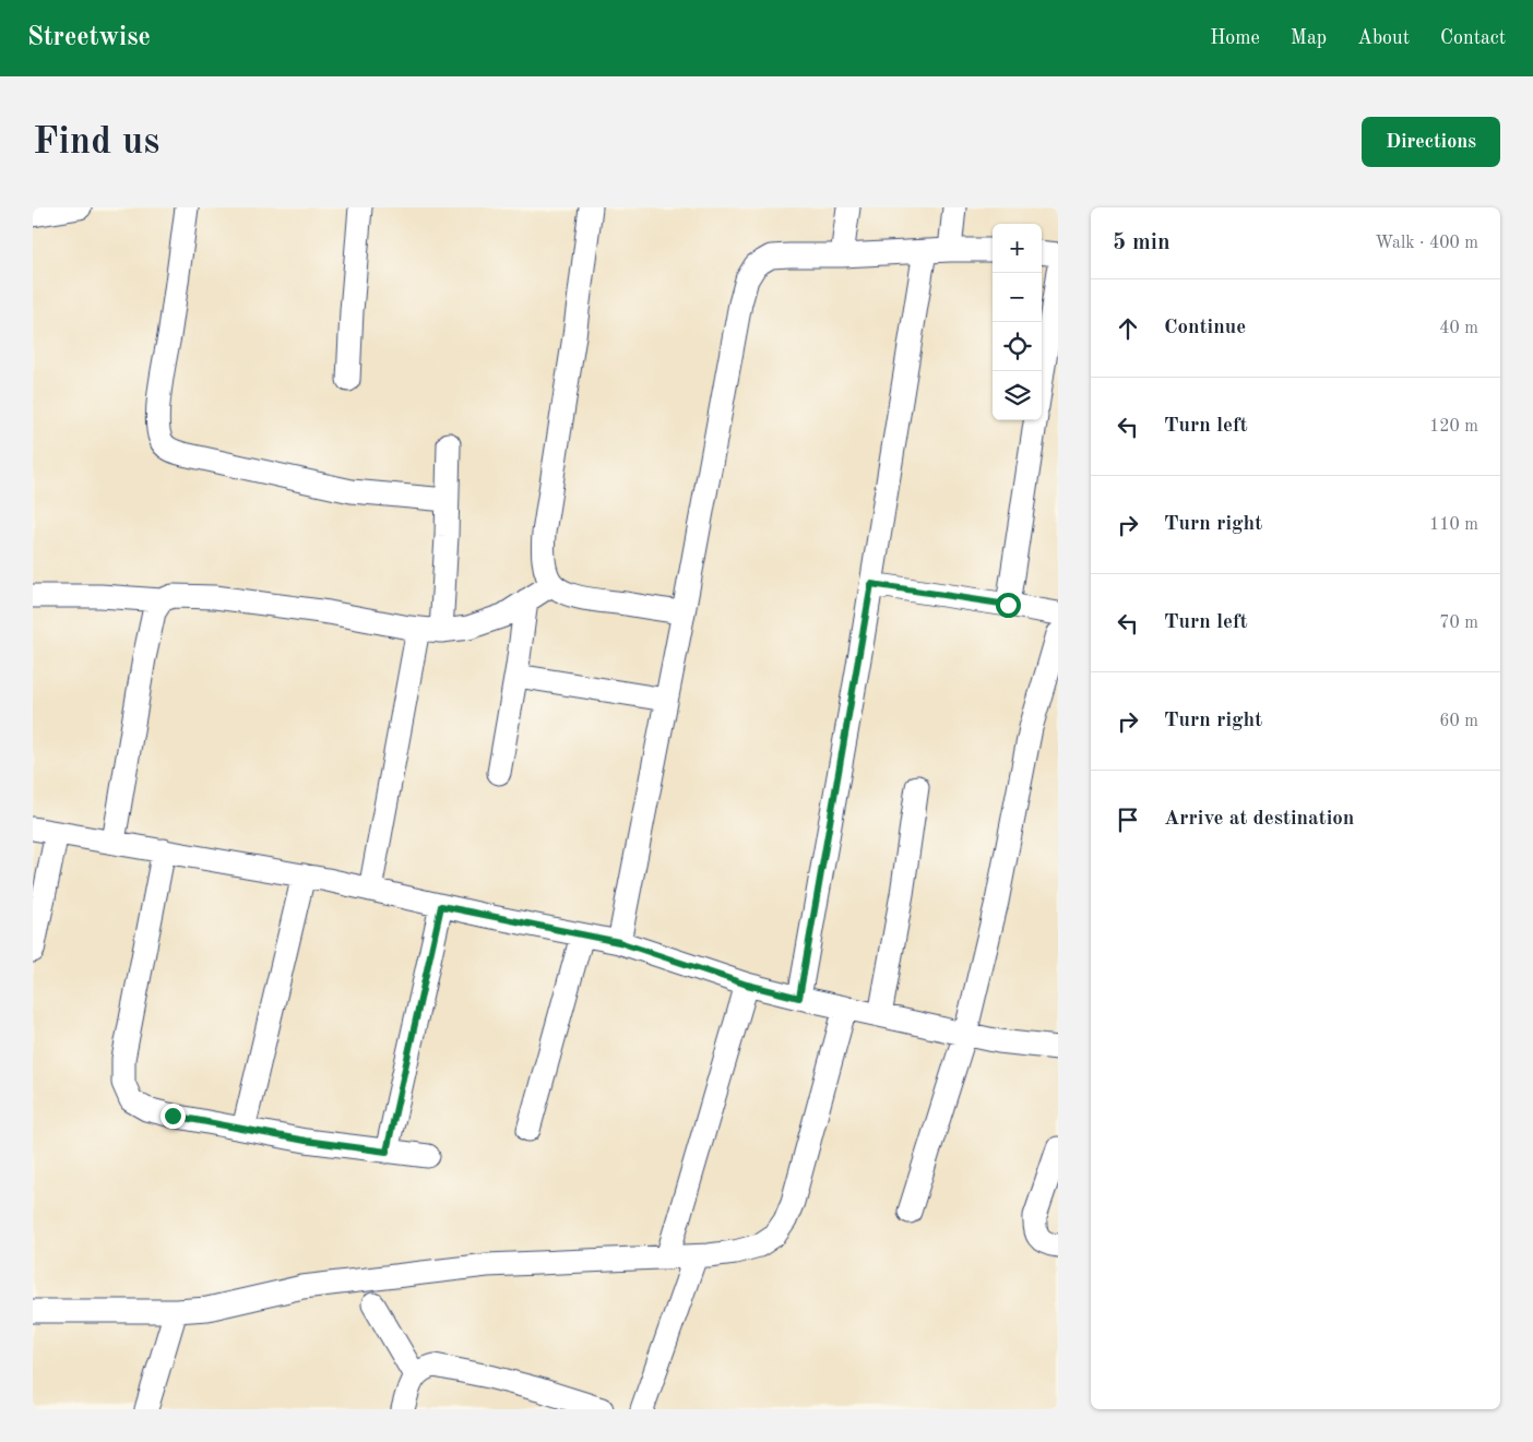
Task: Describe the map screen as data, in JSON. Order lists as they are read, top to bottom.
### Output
{
  "page": {
    "header": "Streetwise",
    "nav": [
      "Home",
      "Map",
      "About",
      "Contact"
    ],
    "buttons": "Directions",
    "title": "Find us",
    "heading": ["5 min", "Walk · 400 m"],
    "map_buttons": ["+", "−"],
    "list": [
      ["Continue", "40 m"],
      ["Turn left", "120 m"],
      ["Turn right", "110 m"],
      ["Turn left", "70 m"],
      ["Turn right", "60 m"],
      "Arrive at destination"
    ]
  }
}
